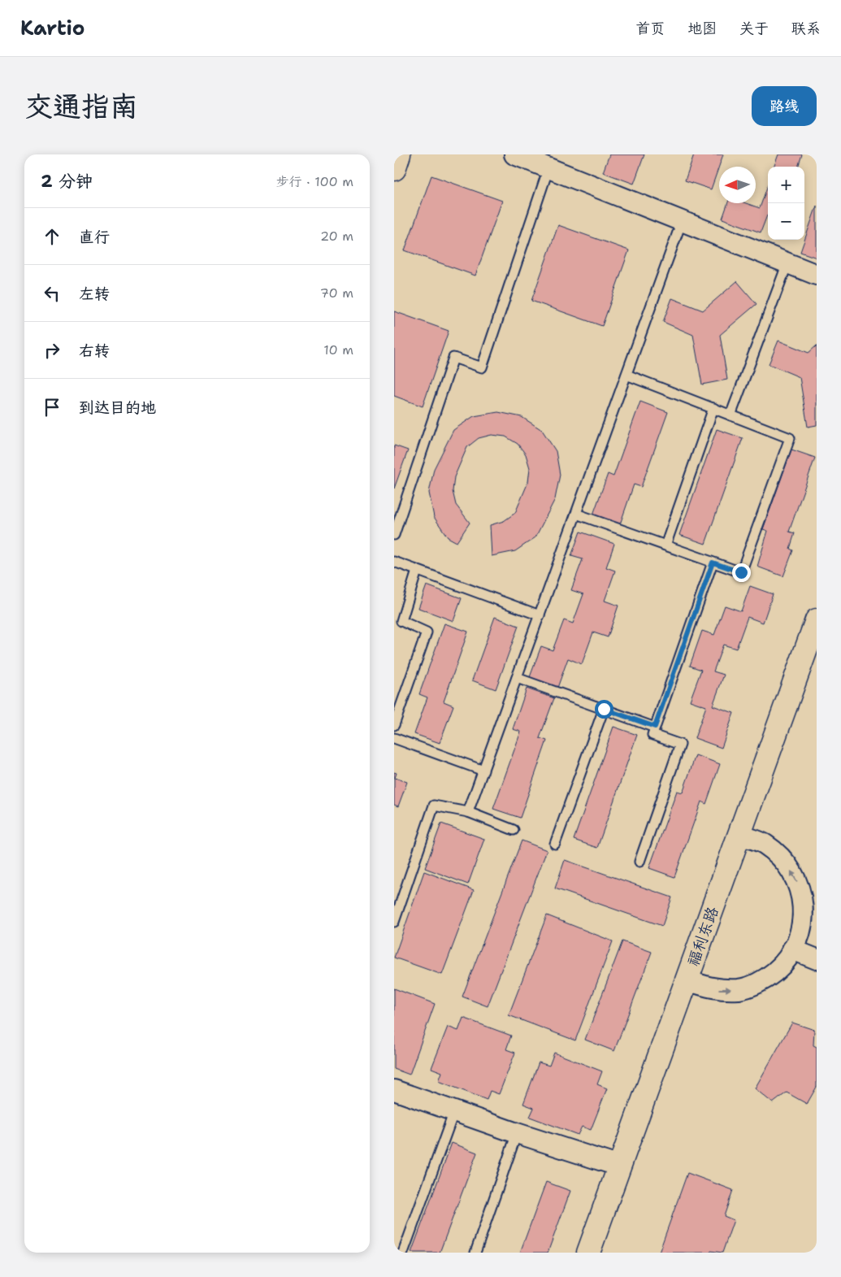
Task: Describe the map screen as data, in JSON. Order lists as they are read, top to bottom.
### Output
{
  "streets": {
    "main road": ["福利东路"]
  },
  "north": "left",
  "page": {
    "header": "Kartio",
    "nav": [
      "首页",
      "地图",
      "关于",
      "联系"
    ],
    "buttons": "路线",
    "title": "交通指南",
    "heading": ["2 分钟", "步行 · 100 m"],
    "map_buttons": ["+", "−"],
    "list": [
      ["直行", "20 m"],
      ["左转", "70 m"],
      ["右转", "10 m"],
      "到达目的地"
    ]
  }
}
